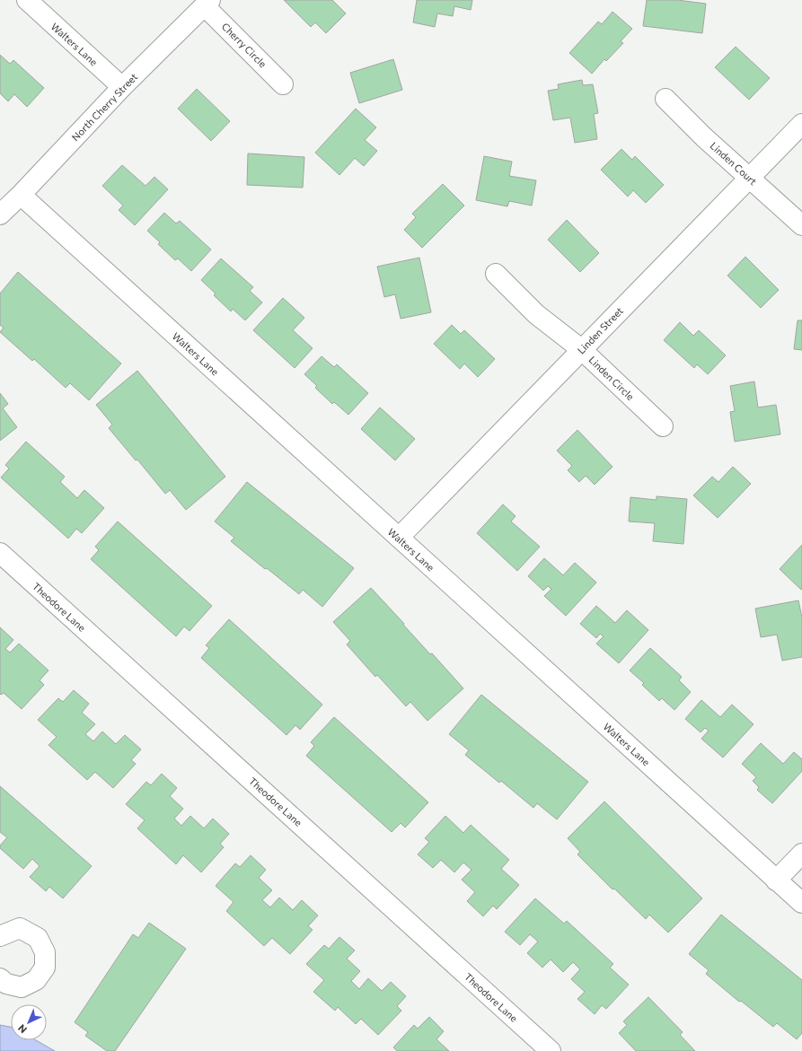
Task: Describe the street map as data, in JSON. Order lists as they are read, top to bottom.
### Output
{
  "streets": {
    "street": [
      "Walters Lane",
      "Cherry Circle",
      "North Cherry Street",
      "Linden Court",
      "Linden Street",
      "Linden Circle",
      "Theodore Lane"
    ]
  },
  "crossings": [
    ["Walters Lane", "North Cherry Street"],
    ["Walters Lane", "Linden Street"],
    ["Cherry Circle", "North Cherry Street"],
    ["Linden Court", "Linden Street"],
    ["Linden Street", "Linden Circle"]
  ],
  "north": "bottom left"
}
